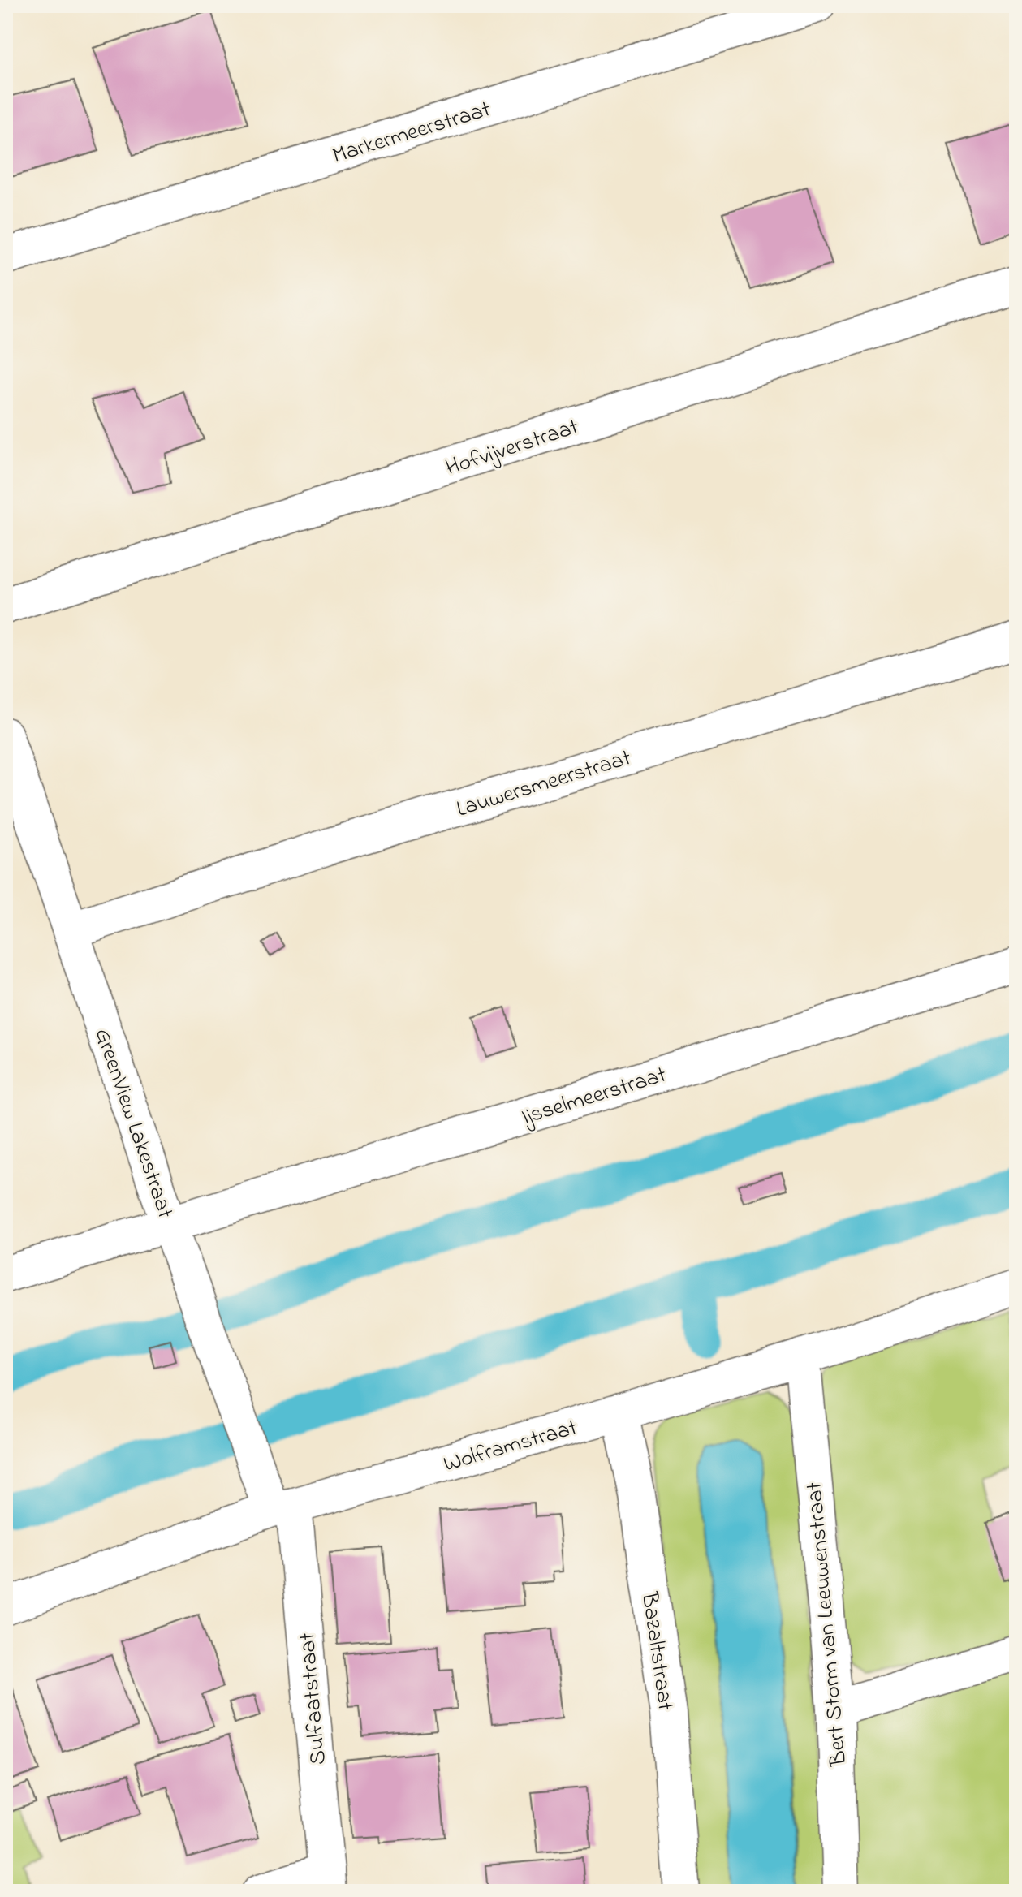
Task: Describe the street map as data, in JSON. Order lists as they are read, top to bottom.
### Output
{
  "streets": {
    "street": [
      "Markermeerstraat",
      "Hofvijverstraat",
      "Lauwersmeerstraat",
      "Ijsselmeerstraat",
      "GreenView Lakestraat",
      "Wolframstraat",
      "Bert Storm van Leeuwenstraat",
      "Bazaltstraat",
      "Sulfaatstraat"
    ]
  },
  "crossings": [
    ["Lauwersmeerstraat", "GreenView Lakestraat"],
    ["Ijsselmeerstraat", "GreenView Lakestraat"],
    ["GreenView Lakestraat", "Wolframstraat"],
    ["GreenView Lakestraat", "Sulfaatstraat"],
    ["Wolframstraat", "Bert Storm van Leeuwenstraat"],
    ["Wolframstraat", "Bazaltstraat"],
    ["Wolframstraat", "Sulfaatstraat"]
  ]
}
